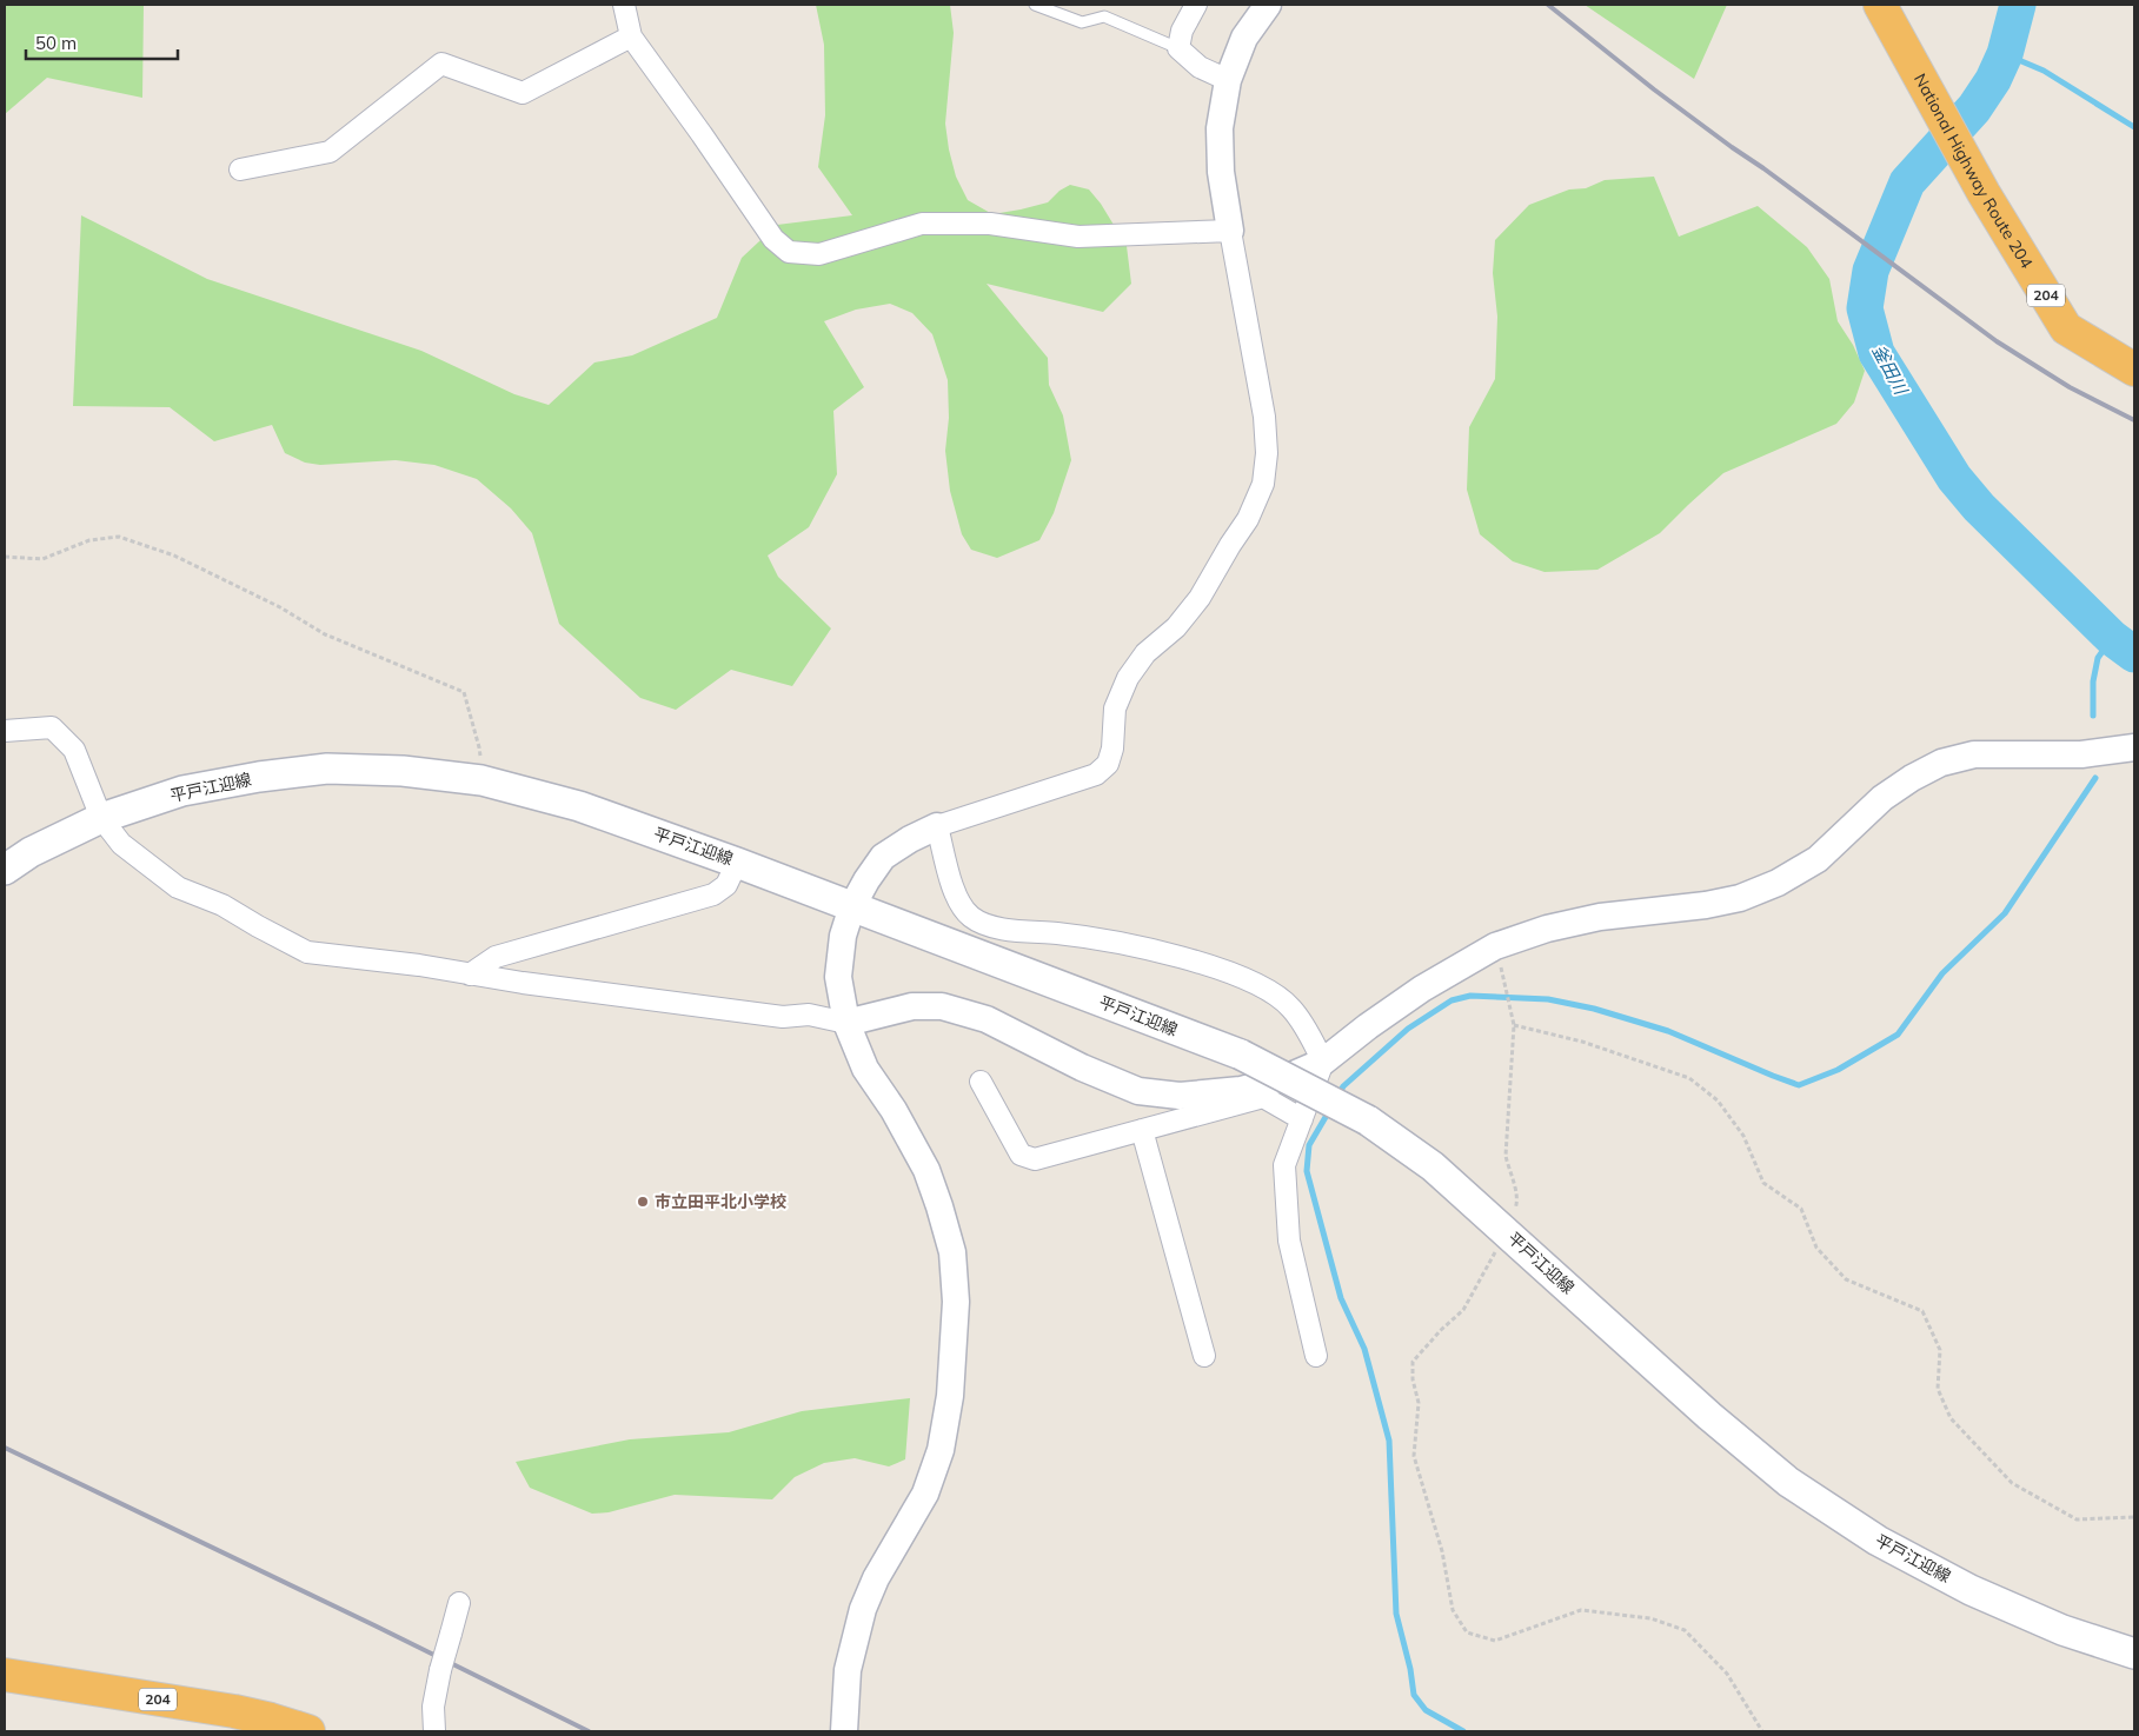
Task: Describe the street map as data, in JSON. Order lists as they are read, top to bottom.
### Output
{
  "streets": {
    "highway": ["National Highway Route 204", "204"],
    "main road": ["平戸江迎線"]
  },
  "water": ["釜田川"],
  "places": ["市立田平北小学校"],
  "scale_bar": "50 m"
}
